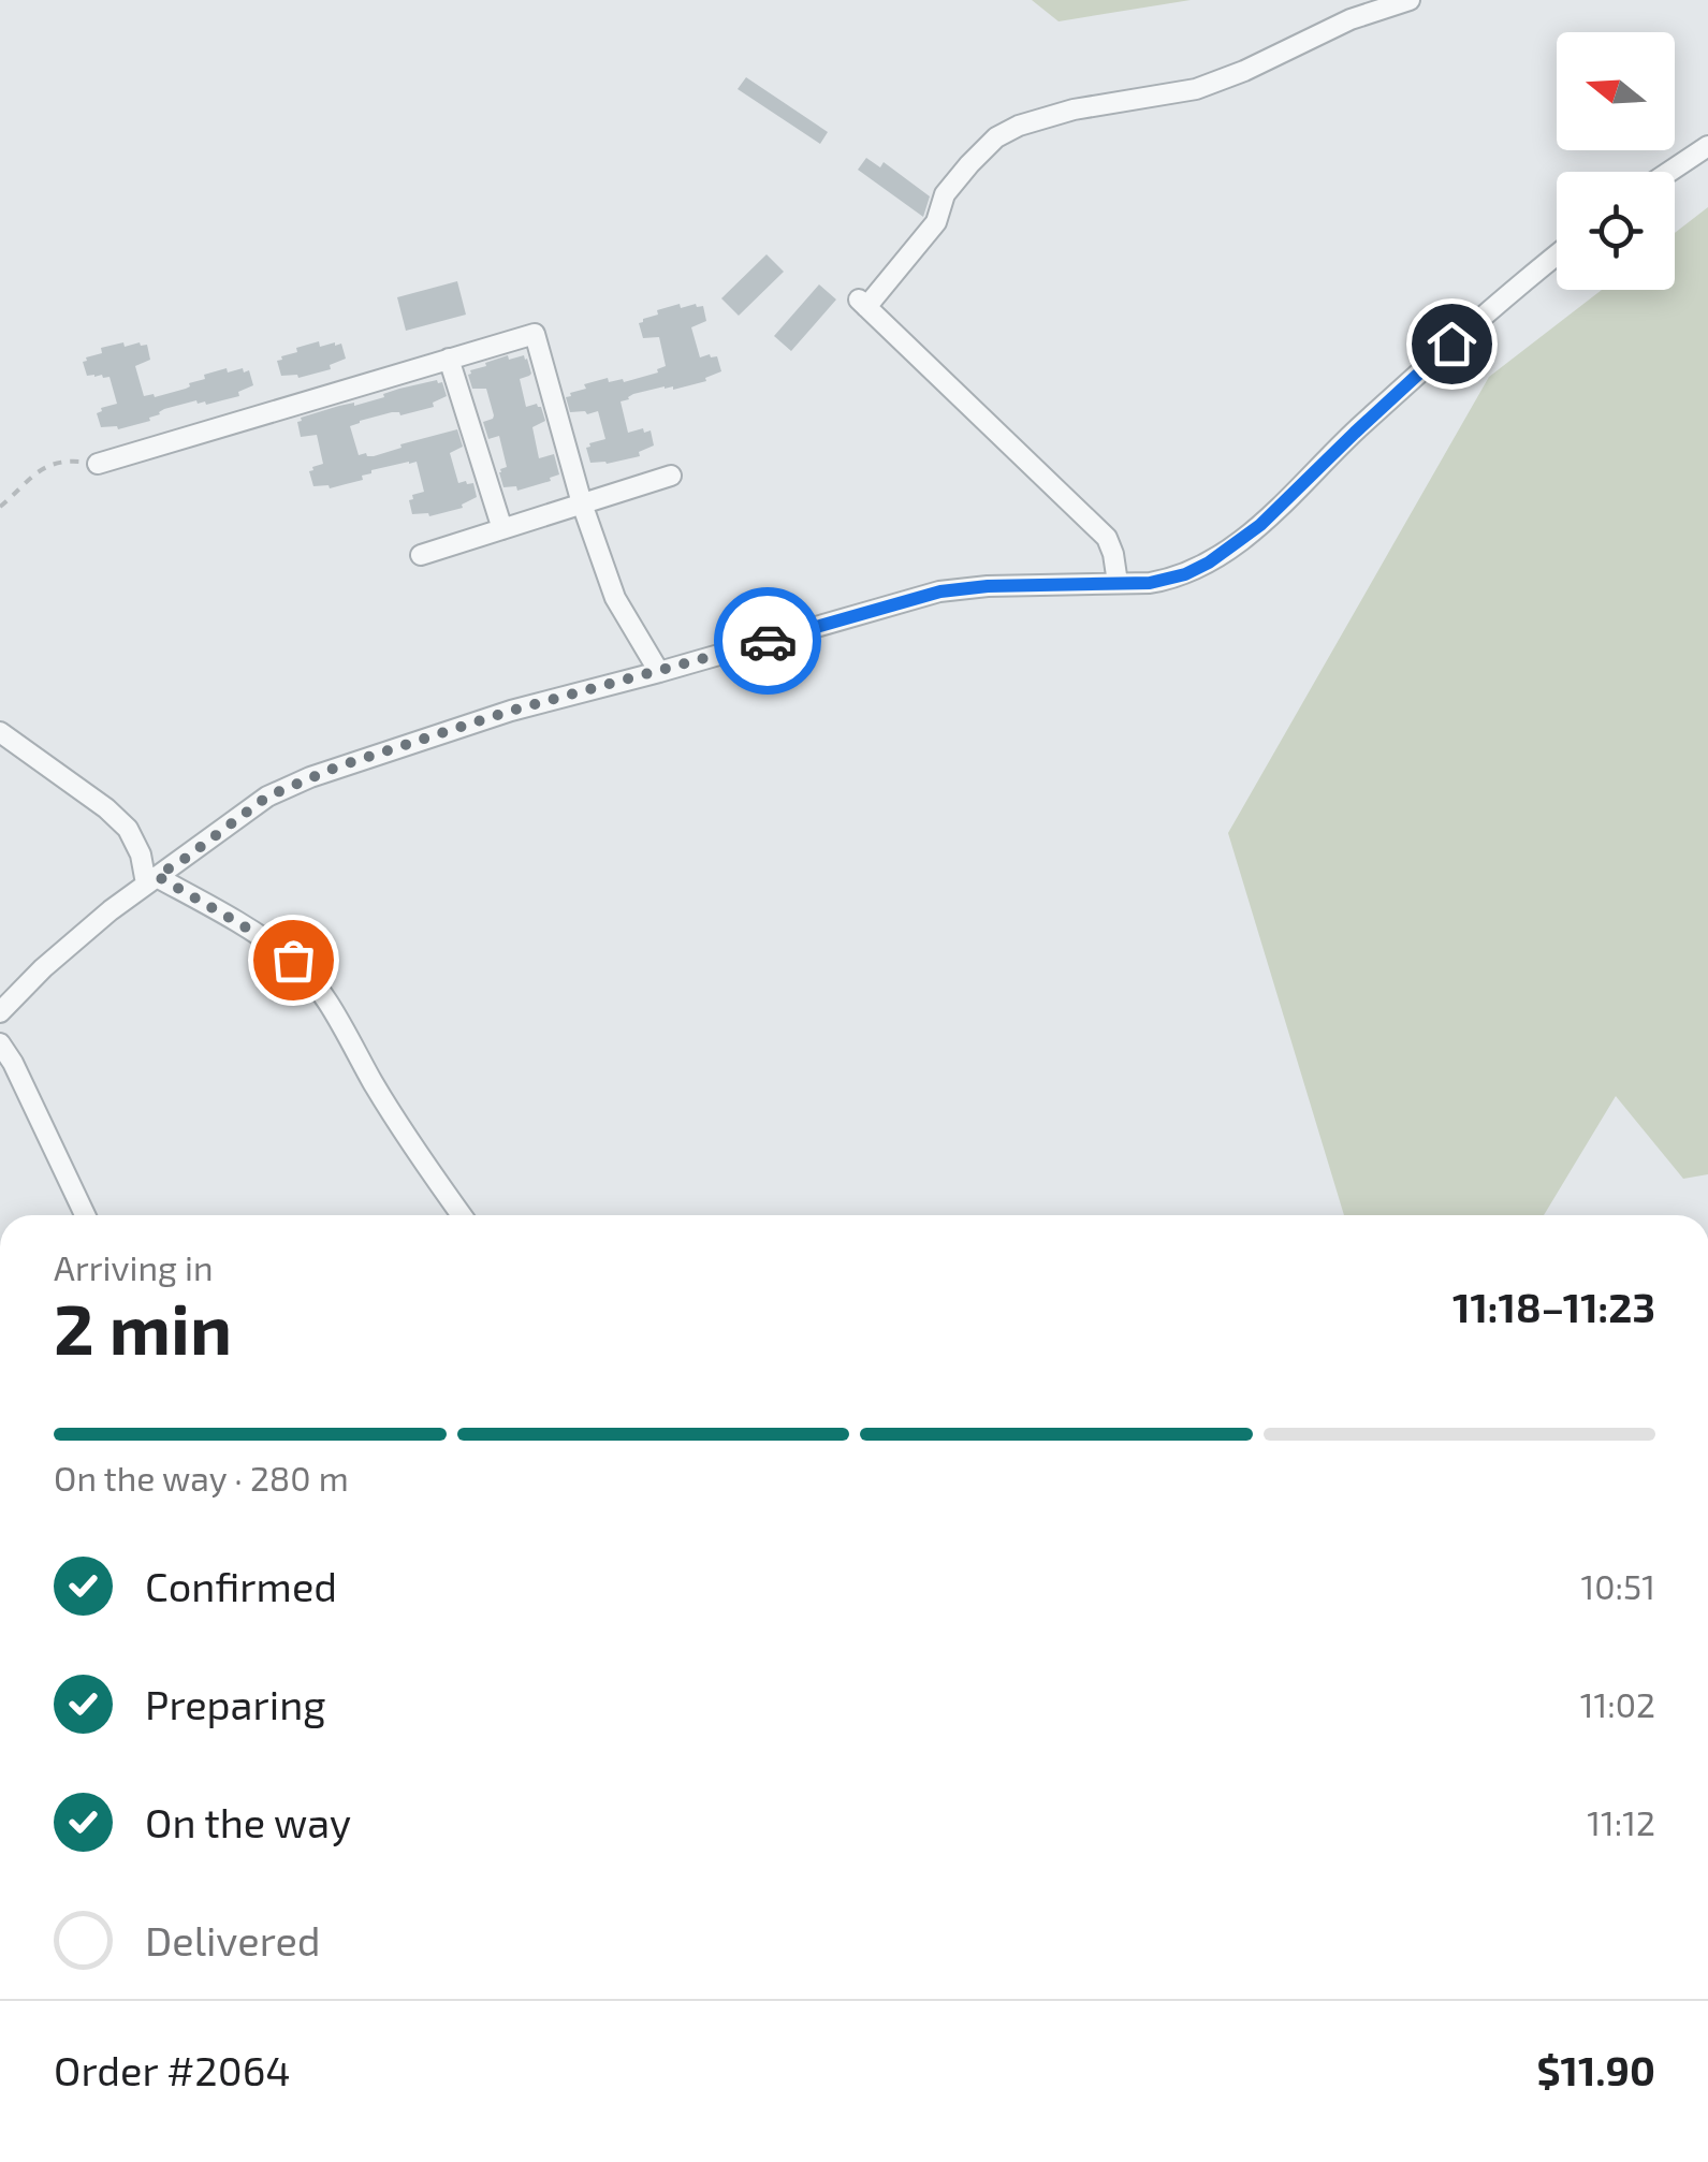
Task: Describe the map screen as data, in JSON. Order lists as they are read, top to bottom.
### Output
{
  "north": "left",
  "page": {
    "heading": ["2 min", "Arriving in", "11:18–11:23"],
    "panel": ["Order #2064", "$11.90"],
    "bar": "On the way · 280 m",
    "list": [
      ["Confirmed", "10:51"],
      ["Preparing", "11:02"],
      ["On the way", "11:12"],
      "Delivered"
    ]
  }
}
